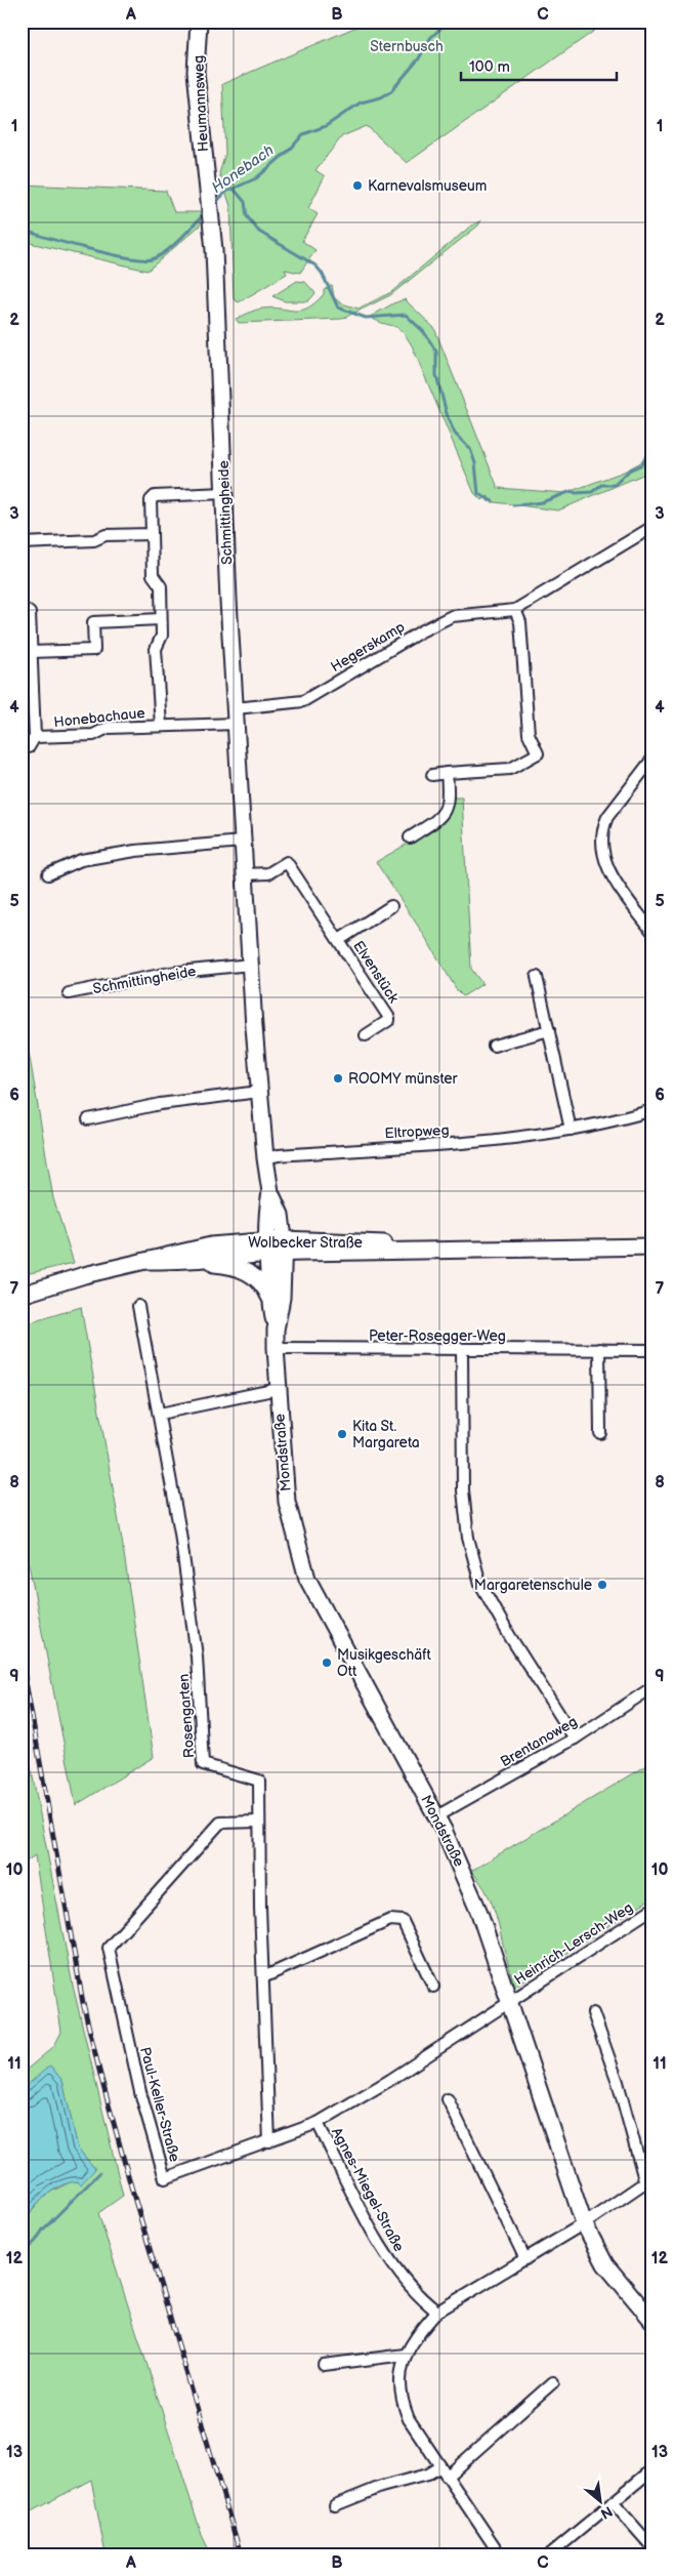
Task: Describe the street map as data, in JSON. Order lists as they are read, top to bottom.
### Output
{
  "streets": {
    "street": [
      "Heumannsweg",
      "Schmittingheide",
      "Hegerskamp",
      "Honebachaue",
      "Elvenstück",
      "Eltropweg",
      "Wolbecker Straße",
      "Peter-Rosegger-Weg",
      "Mondstraße",
      "Rosengarten",
      "Brentanoweg",
      "Heinrich-Lersch-Weg",
      "Paul-Keller-Straße",
      "Agnes-Miegel-Straße"
    ]
  },
  "crossings": [
    ["Heumannsweg", "Schmittingheide"],
    ["Schmittingheide", "Hegerskamp"],
    ["Schmittingheide", "Honebachaue"],
    ["Schmittingheide", "Elvenstück"],
    ["Schmittingheide", "Eltropweg"],
    ["Schmittingheide", "Wolbecker Straße"],
    ["Schmittingheide", "Mondstraße"],
    ["Hegerskamp", "Honebachaue"],
    ["Wolbecker Straße", "Mondstraße"],
    ["Peter-Rosegger-Weg", "Mondstraße"],
    ["Mondstraße", "Brentanoweg"],
    ["Mondstraße", "Heinrich-Lersch-Weg"],
    ["Mondstraße", "Paul-Keller-Straße"],
    ["Rosengarten", "Paul-Keller-Straße"],
    ["Heinrich-Lersch-Weg", "Paul-Keller-Straße"],
    ["Paul-Keller-Straße", "Agnes-Miegel-Straße"]
  ],
  "water": ["Honebach"],
  "parks": ["Sternbusch"],
  "places": [
    "Karnevalsmuseum",
    "ROOMY münster",
    "Kita St. Margareta",
    "Margaretenschule",
    "Musikgeschäft Ott"
  ],
  "scale_bar": "100 m",
  "north": "bottom right",
  "grid": {
    "columns": ["A", "B", "C"],
    "rows": [
      "1",
      "2",
      "3",
      "4",
      "5",
      "6",
      "7",
      "8",
      "9",
      "10",
      "11",
      "12",
      "13"
    ]
  }
}
